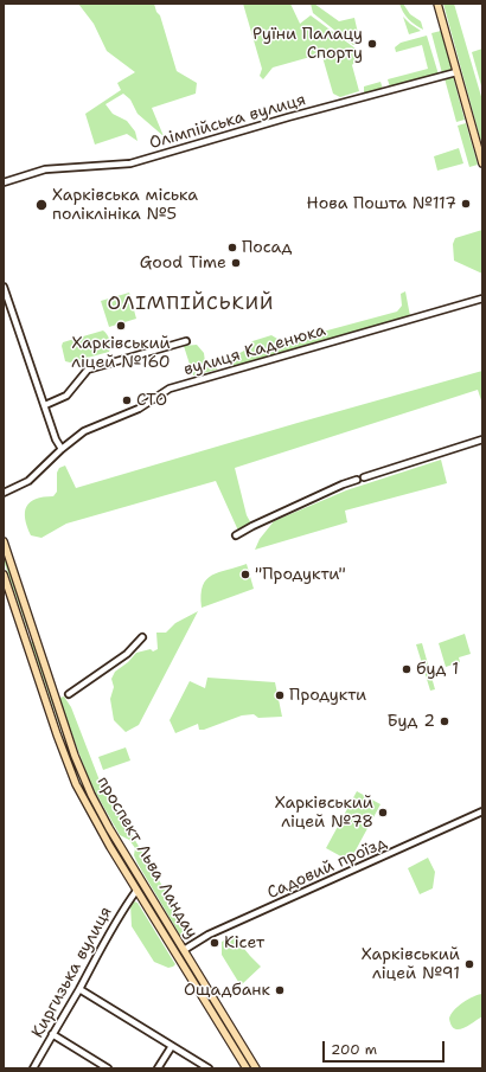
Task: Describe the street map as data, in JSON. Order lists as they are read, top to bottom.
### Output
{
  "streets": {
    "main road": ["проспект Льва Ландау"],
    "street": [
      "Олімпійська вулиця",
      "вулиця Каденюка",
      "Садовий проїзд",
      "Киргизька вулиця"
    ]
  },
  "crossings": [
    ["проспект Льва Ландау", "Садовий проїзд"],
    ["проспект Льва Ландау", "Киргизька вулиця"]
  ],
  "districts": ["ОЛІМПІЙСЬКИЙ"],
  "places": [
    "Руїни Палацу Спорту",
    "Нова Пошта №117",
    "Харківська міська поліклініка №5",
    "Посад",
    "Good Time",
    "Харківський ліцей №160",
    "СТО",
    "\"Продукти\"",
    "буд 1",
    "Продукти",
    "Буд 2",
    "Харківський ліцей №78",
    "Кісет",
    "Харківський ліцей №91",
    "Ощадбанк"
  ],
  "scale_bar": "200 m"
}
